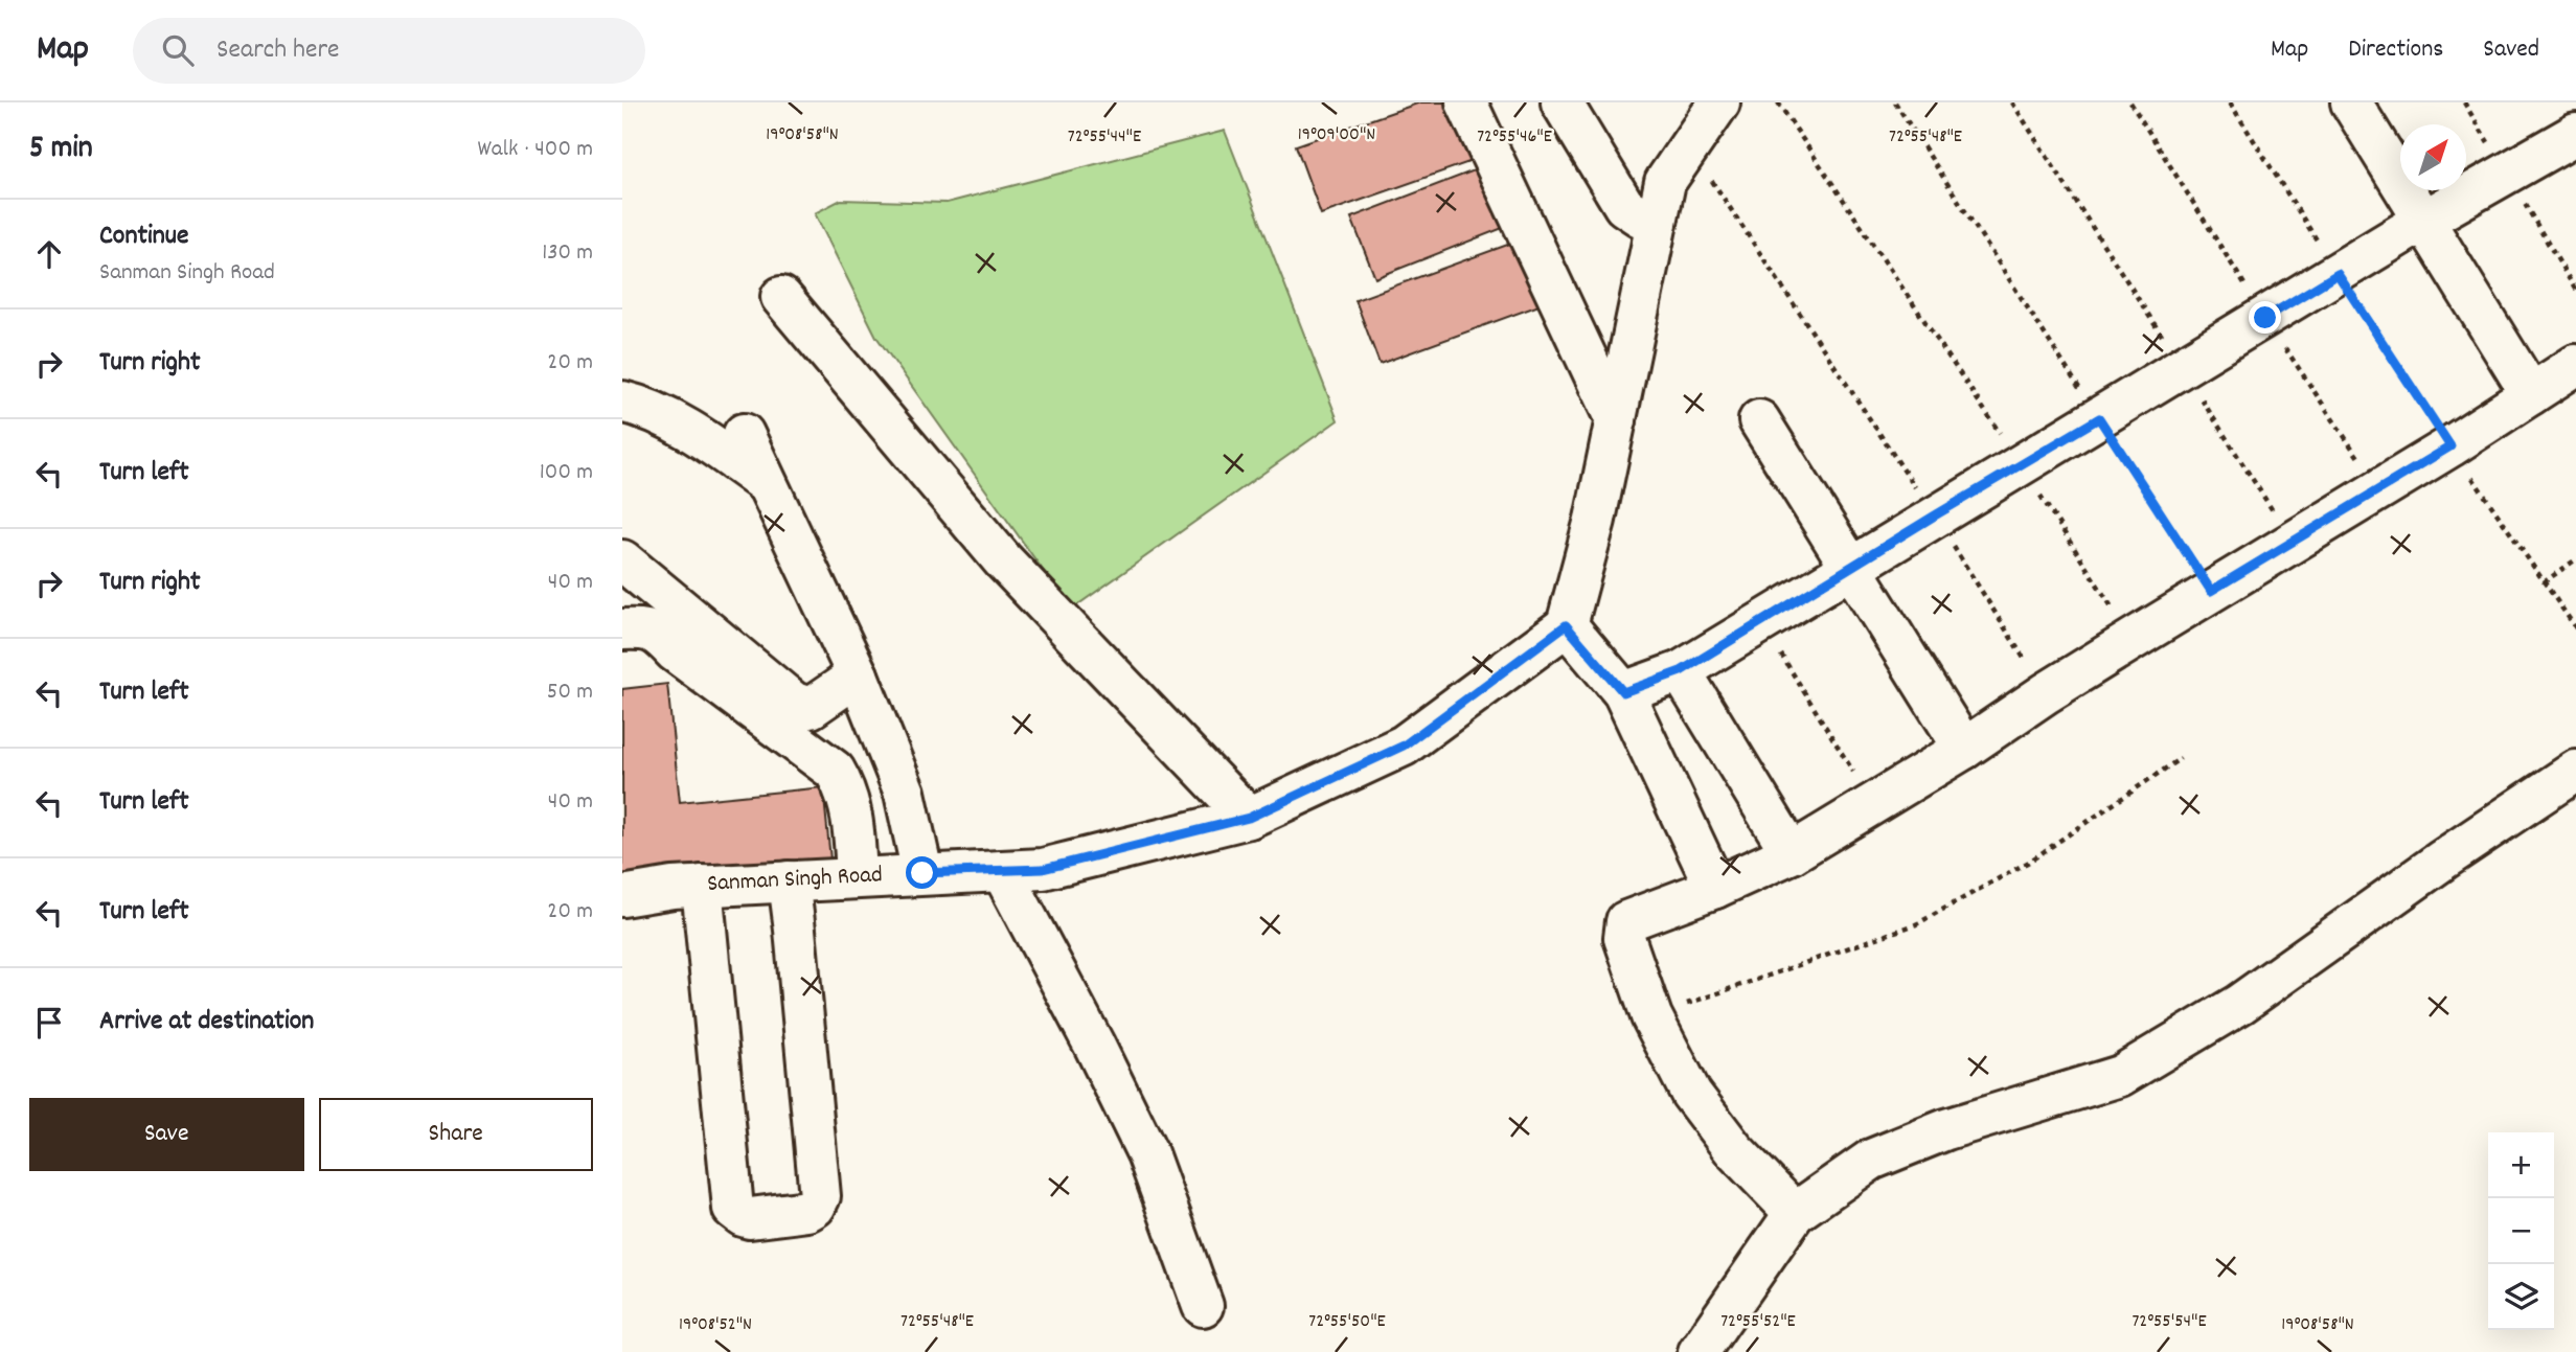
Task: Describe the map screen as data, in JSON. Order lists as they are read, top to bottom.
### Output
{
  "streets": {
    "street": ["Sanman Singh Road"]
  },
  "north": "top right",
  "page": {
    "header": "Map",
    "search": "Search here",
    "nav": ["Map", "Directions", "Saved"],
    "heading": ["5 min", "Walk · 400 m"],
    "list": [
      ["Continue", "Sanman Singh Road", "130 m"],
      ["Turn right", "20 m"],
      ["Turn left", "100 m"],
      ["Turn right", "40 m"],
      ["Turn left", "50 m"],
      ["Turn left", "40 m"],
      ["Turn left", "20 m"],
      "Arrive at destination"
    ],
    "buttons": ["Save", "Share"],
    "map_buttons": ["+", "−"]
  },
  "coordinates": [
    "19°08'58\"N",
    "19°09'00\"N",
    "72°55'46\"E",
    "72°55'48\"E",
    "72°55'44\"E",
    "72°55'50\"E",
    "72°55'52\"E",
    "72°55'54\"E",
    "19°08'52\"N"
  ]
}
